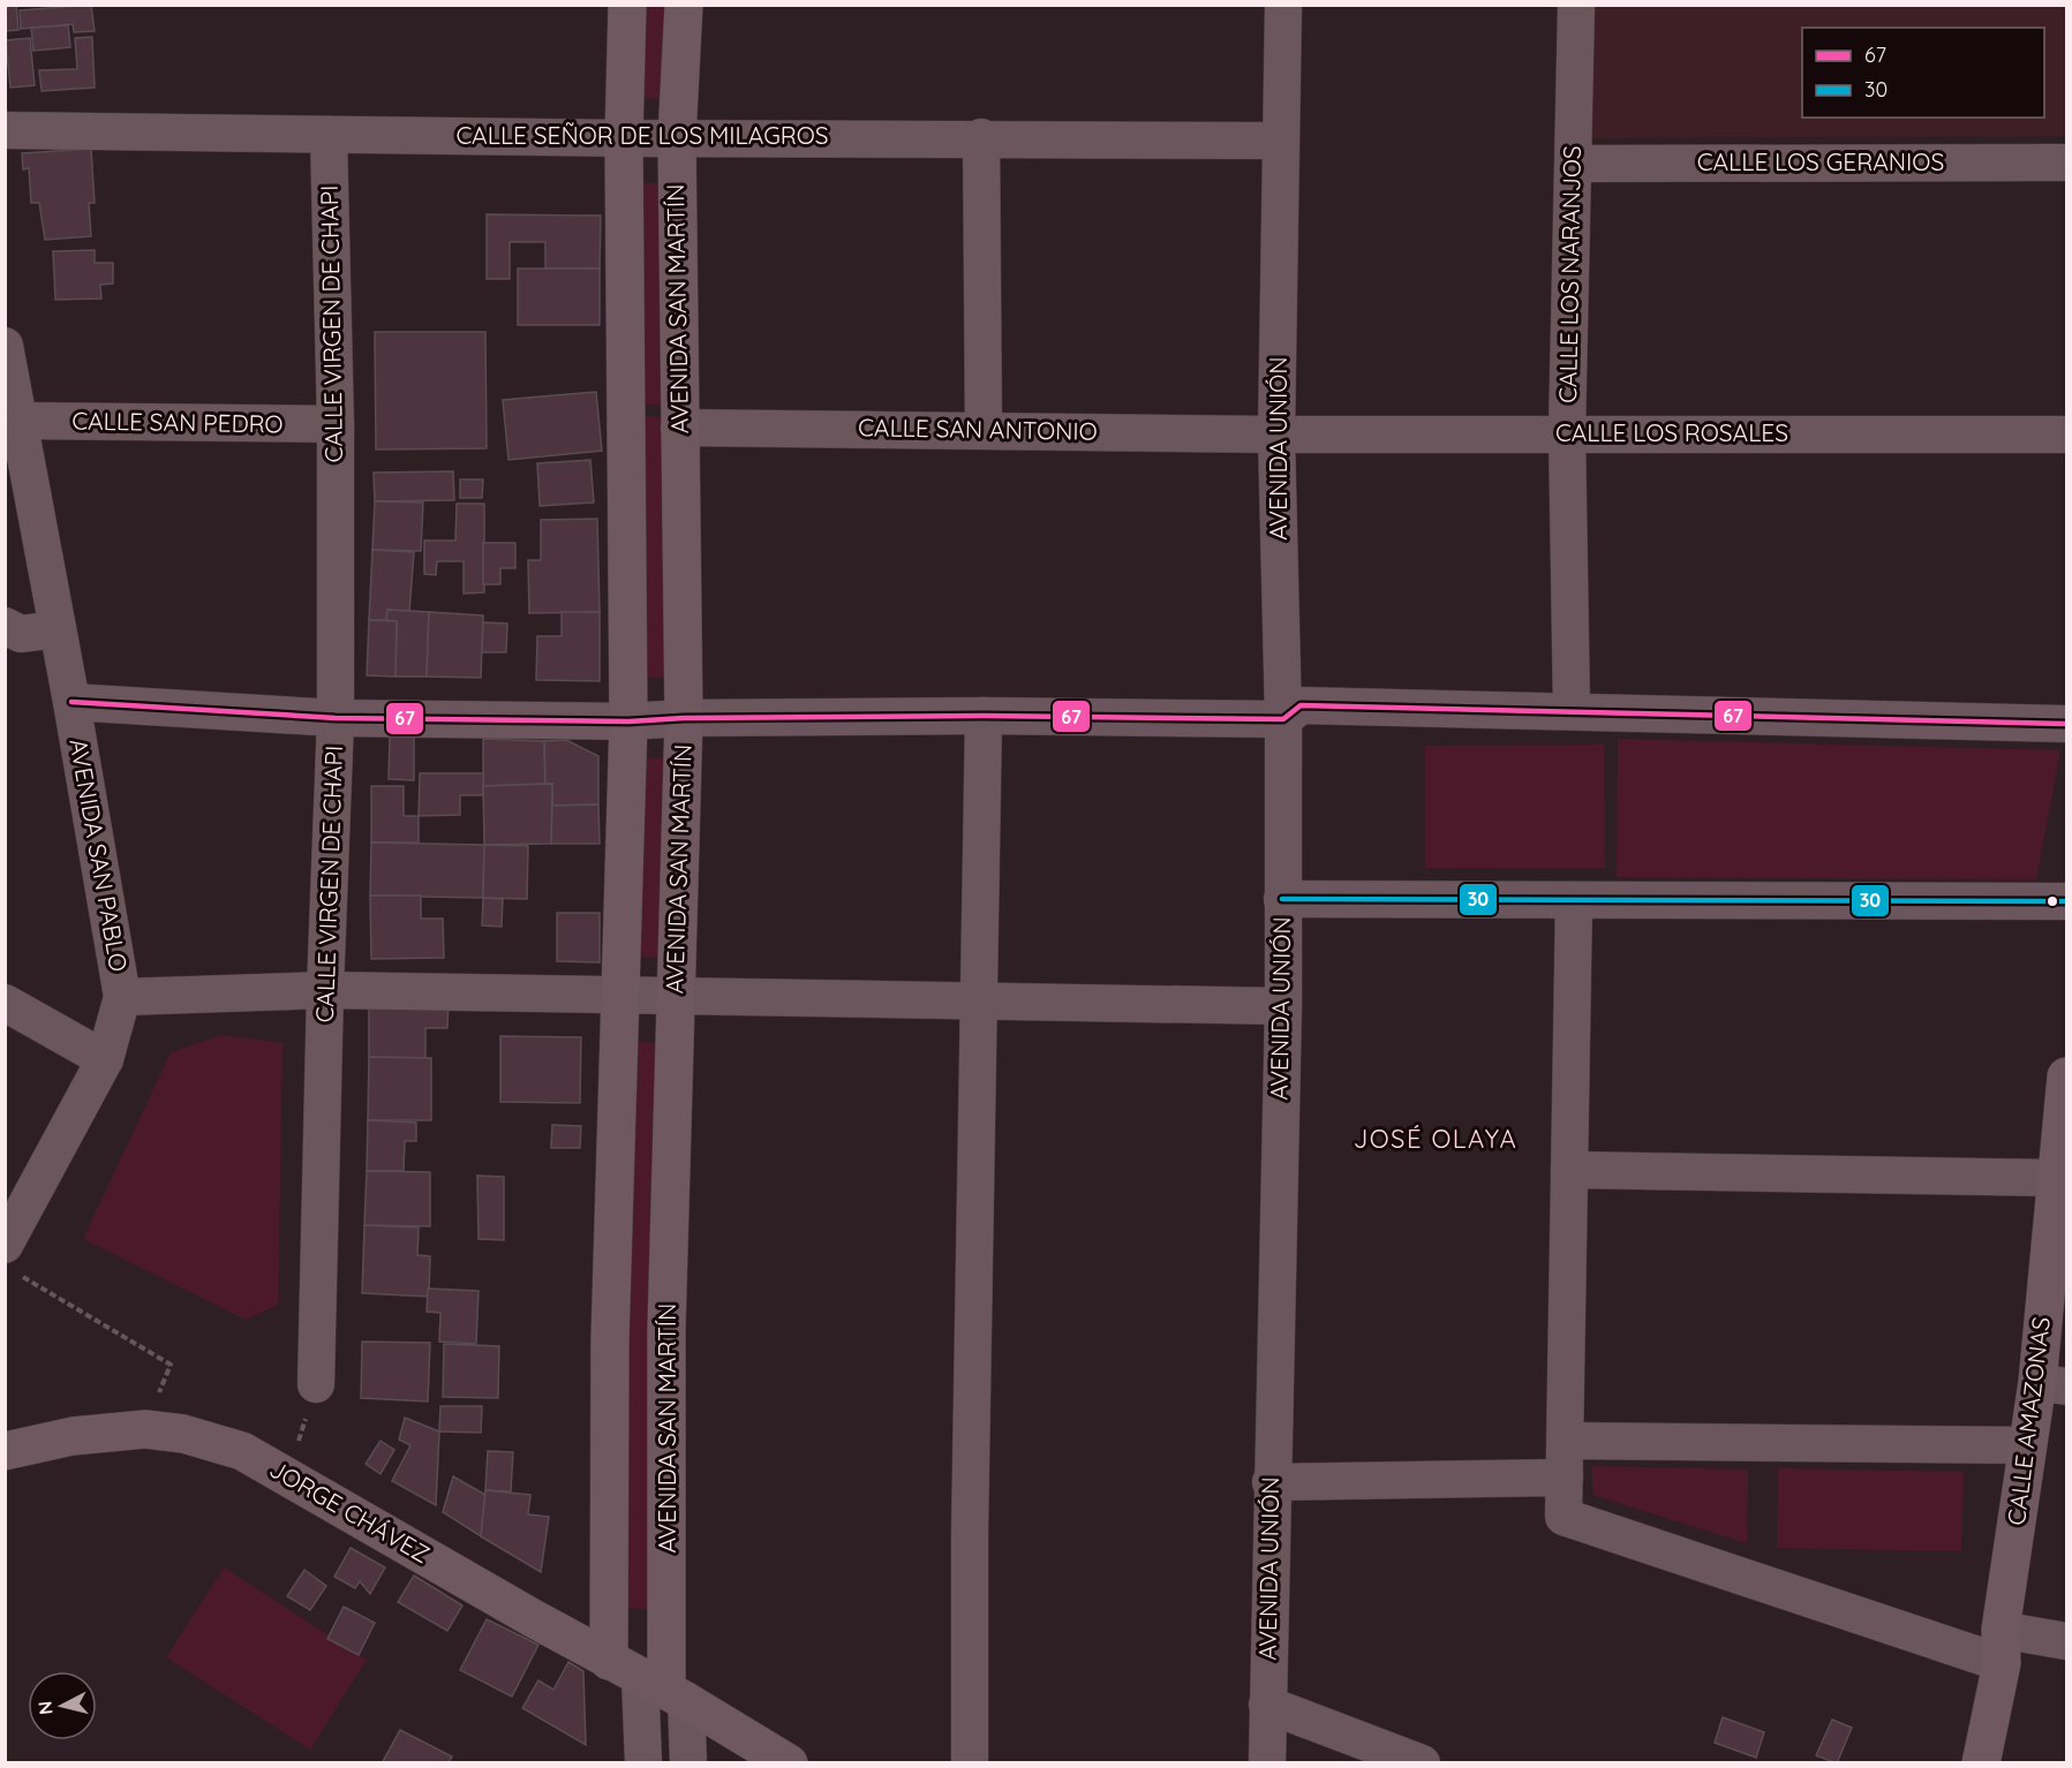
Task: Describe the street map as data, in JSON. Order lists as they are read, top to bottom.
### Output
{
  "streets": {
    "main road": ["AVENIDA SAN MARTÍN", "CALLE AMAZONAS", "JORGE CHÁVEZ"],
    "street": [
      "CALLE SEÑOR DE LOS MILAGROS",
      "CALLE LOS GERANIOS",
      "CALLE LOS NARANJOS",
      "CALLE VIRGEN DE CHAPI",
      "CALLE SAN PEDRO",
      "CALLE SAN ANTONIO",
      "CALLE LOS ROSALES",
      "AVENIDA UNIÓN",
      "AVENIDA SAN PABLO"
    ]
  },
  "crossings": [
    ["CALLE SEÑOR DE LOS MILAGROS", "AVENIDA SAN MARTÍN"],
    ["CALLE SEÑOR DE LOS MILAGROS", "CALLE VIRGEN DE CHAPI"],
    ["CALLE SEÑOR DE LOS MILAGROS", "AVENIDA UNIÓN"],
    ["CALLE LOS GERANIOS", "CALLE LOS NARANJOS"],
    ["CALLE LOS NARANJOS", "CALLE LOS ROSALES"],
    ["AVENIDA SAN MARTÍN", "CALLE SAN ANTONIO"],
    ["AVENIDA SAN MARTÍN", "JORGE CHÁVEZ"],
    ["CALLE VIRGEN DE CHAPI", "CALLE SAN PEDRO"],
    ["CALLE SAN PEDRO", "AVENIDA SAN PABLO"],
    ["CALLE SAN ANTONIO", "CALLE LOS ROSALES"],
    ["CALLE SAN ANTONIO", "AVENIDA UNIÓN"],
    ["CALLE LOS ROSALES", "AVENIDA UNIÓN"]
  ],
  "districts": ["JOSÉ OLAYA"],
  "lines": ["transit line 67", "transit line 30"],
  "legend": ["67", "30"],
  "north": "left"
}
